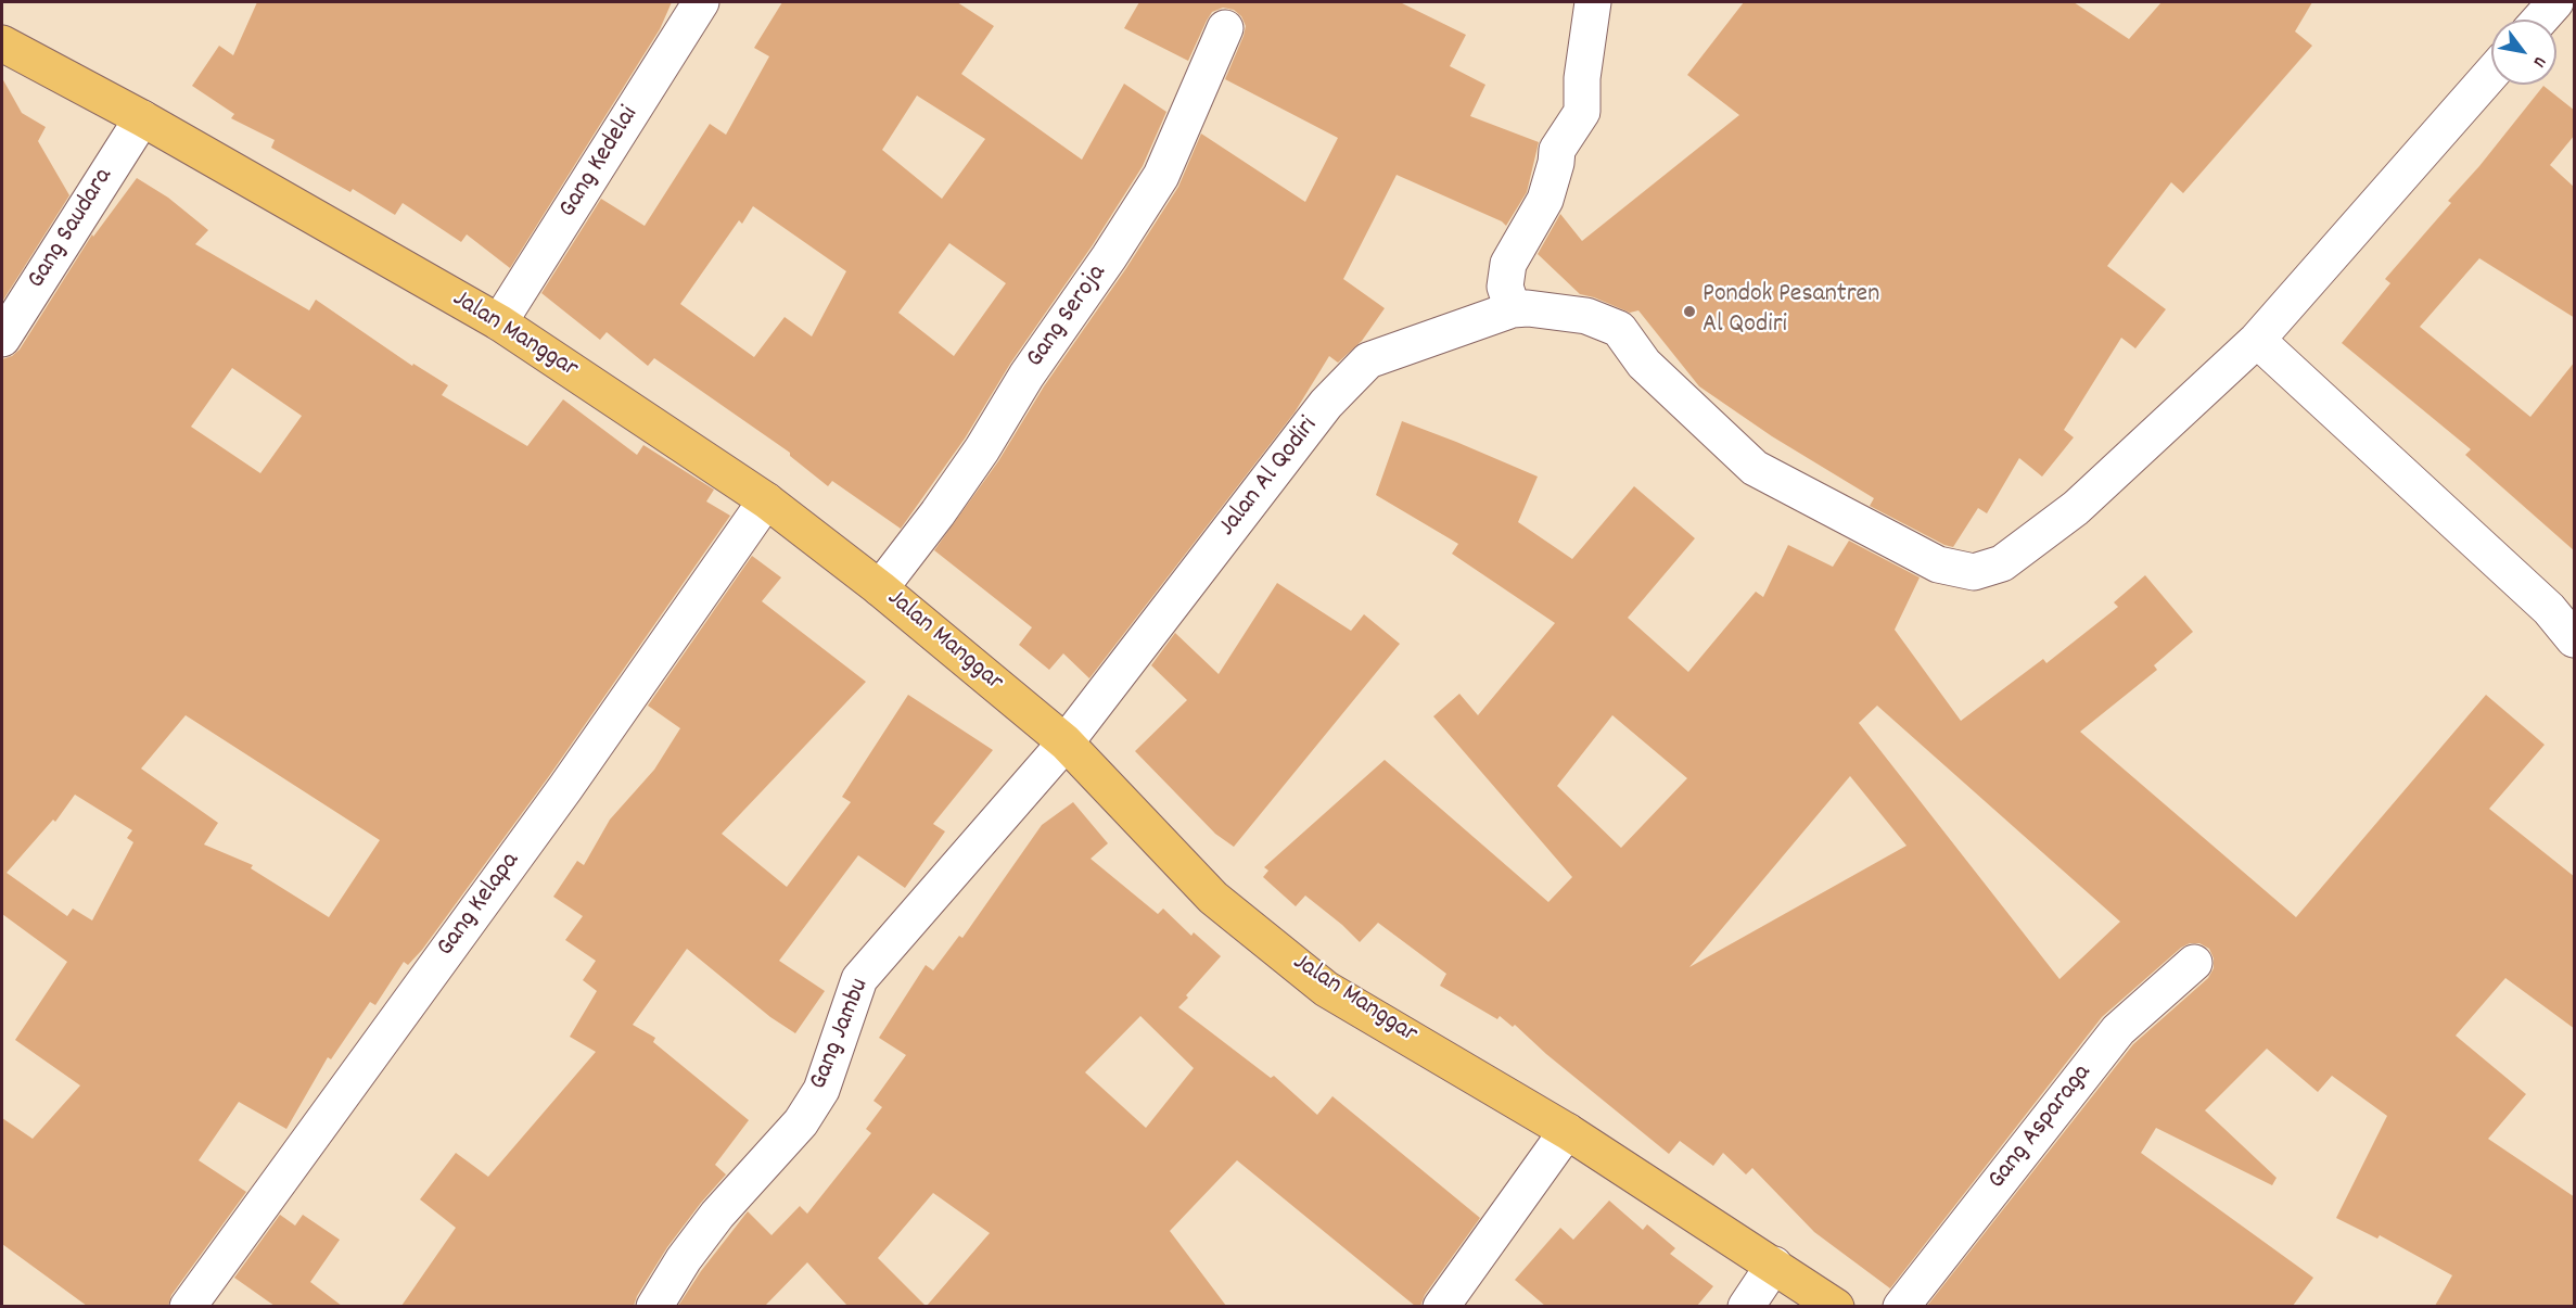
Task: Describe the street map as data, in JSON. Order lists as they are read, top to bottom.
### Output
{
  "streets": {
    "main road": ["Jalan Manggar"],
    "street": [
      "Gang Kedelai",
      "Gang Saudara",
      "Gang Seroja",
      "Jalan Al Qodiri",
      "Gang Kelapa",
      "Gang Jambu",
      "Gang Asparaga"
    ]
  },
  "crossings": [
    ["Gang Kedelai", "Jalan Manggar"],
    ["Gang Saudara", "Jalan Manggar"],
    ["Gang Seroja", "Jalan Manggar"],
    ["Jalan Manggar", "Jalan Al Qodiri"],
    ["Jalan Manggar", "Gang Kelapa"],
    ["Jalan Manggar", "Gang Jambu"],
    ["Jalan Al Qodiri", "Gang Jambu"]
  ],
  "places": ["Pondok Pesantren Al Qodiri"],
  "north": "bottom right"
}
